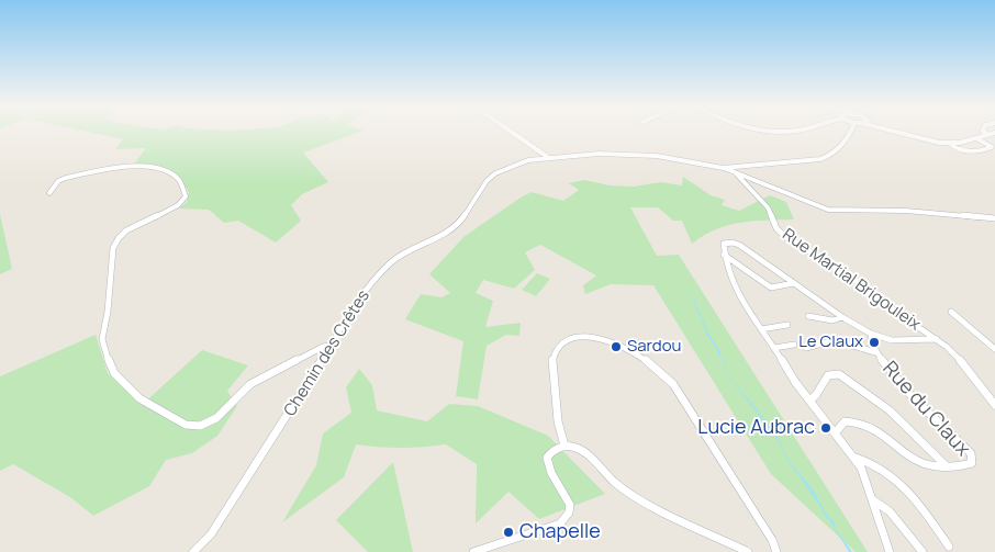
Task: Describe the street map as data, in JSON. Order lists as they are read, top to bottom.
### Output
{
  "streets": {
    "street": ["Rue Martial Brigouleix", "Chemin des Crêtes", "Rue du Claux"]
  },
  "places": [
    "Le Claux",
    "Sardou",
    "Lucie Aubrac",
    "Chapelle"
  ]
}
